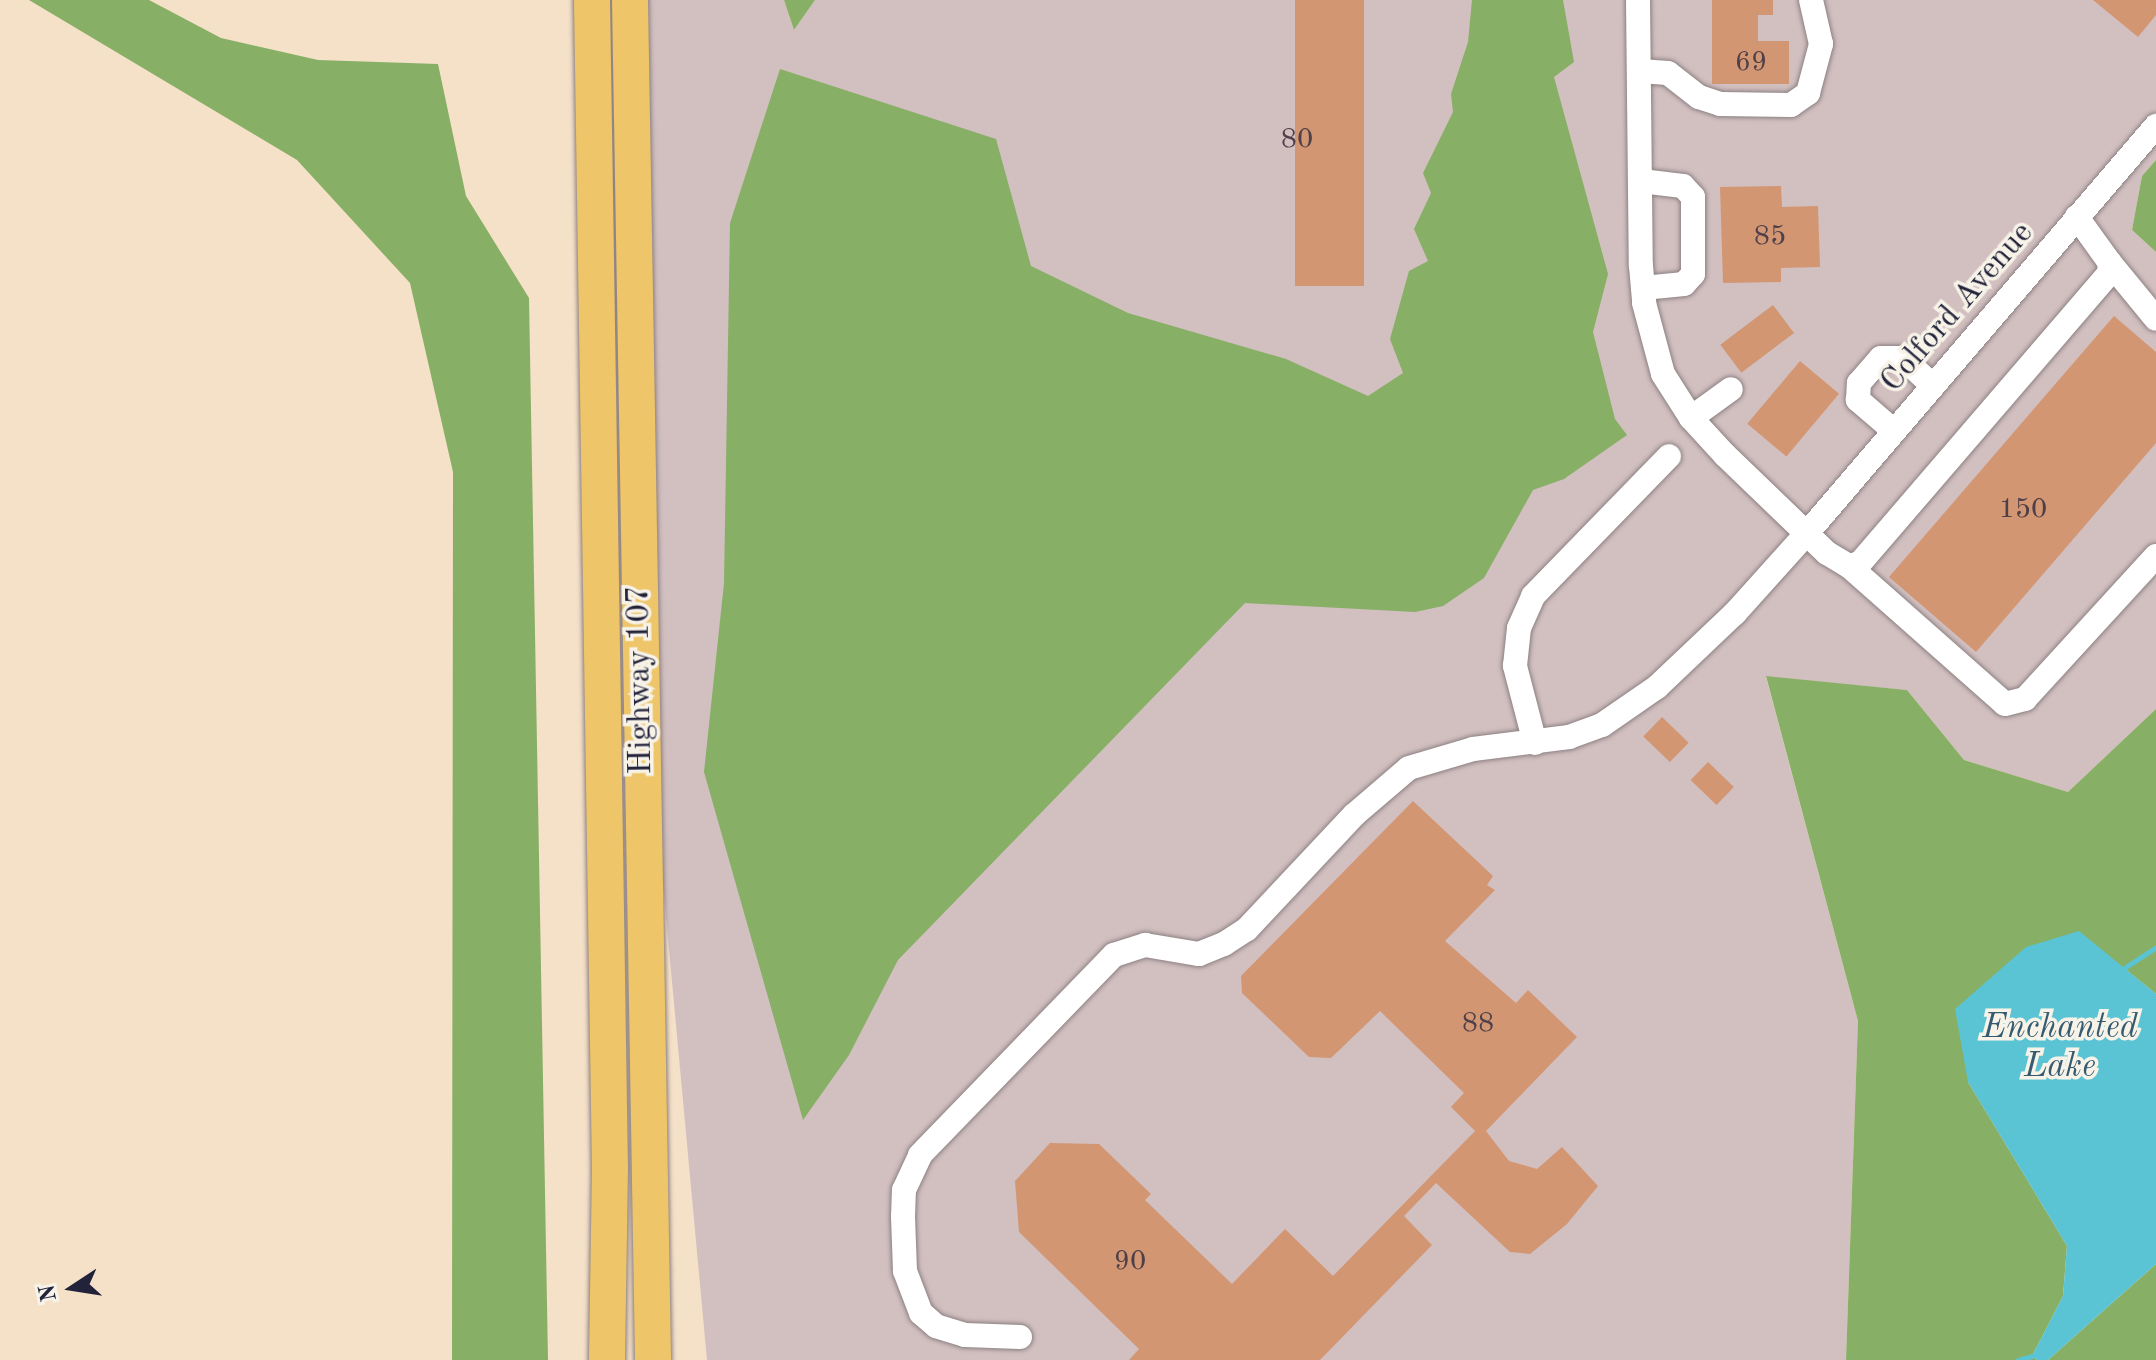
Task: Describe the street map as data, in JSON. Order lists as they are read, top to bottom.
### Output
{
  "streets": {
    "highway": ["Highway 107"],
    "street": ["Colford Avenue"]
  },
  "water": ["Enchanted Lake"],
  "house_numbers": [
    "69",
    "80",
    "85",
    "150",
    "88",
    "90"
  ],
  "north": "left"
}
